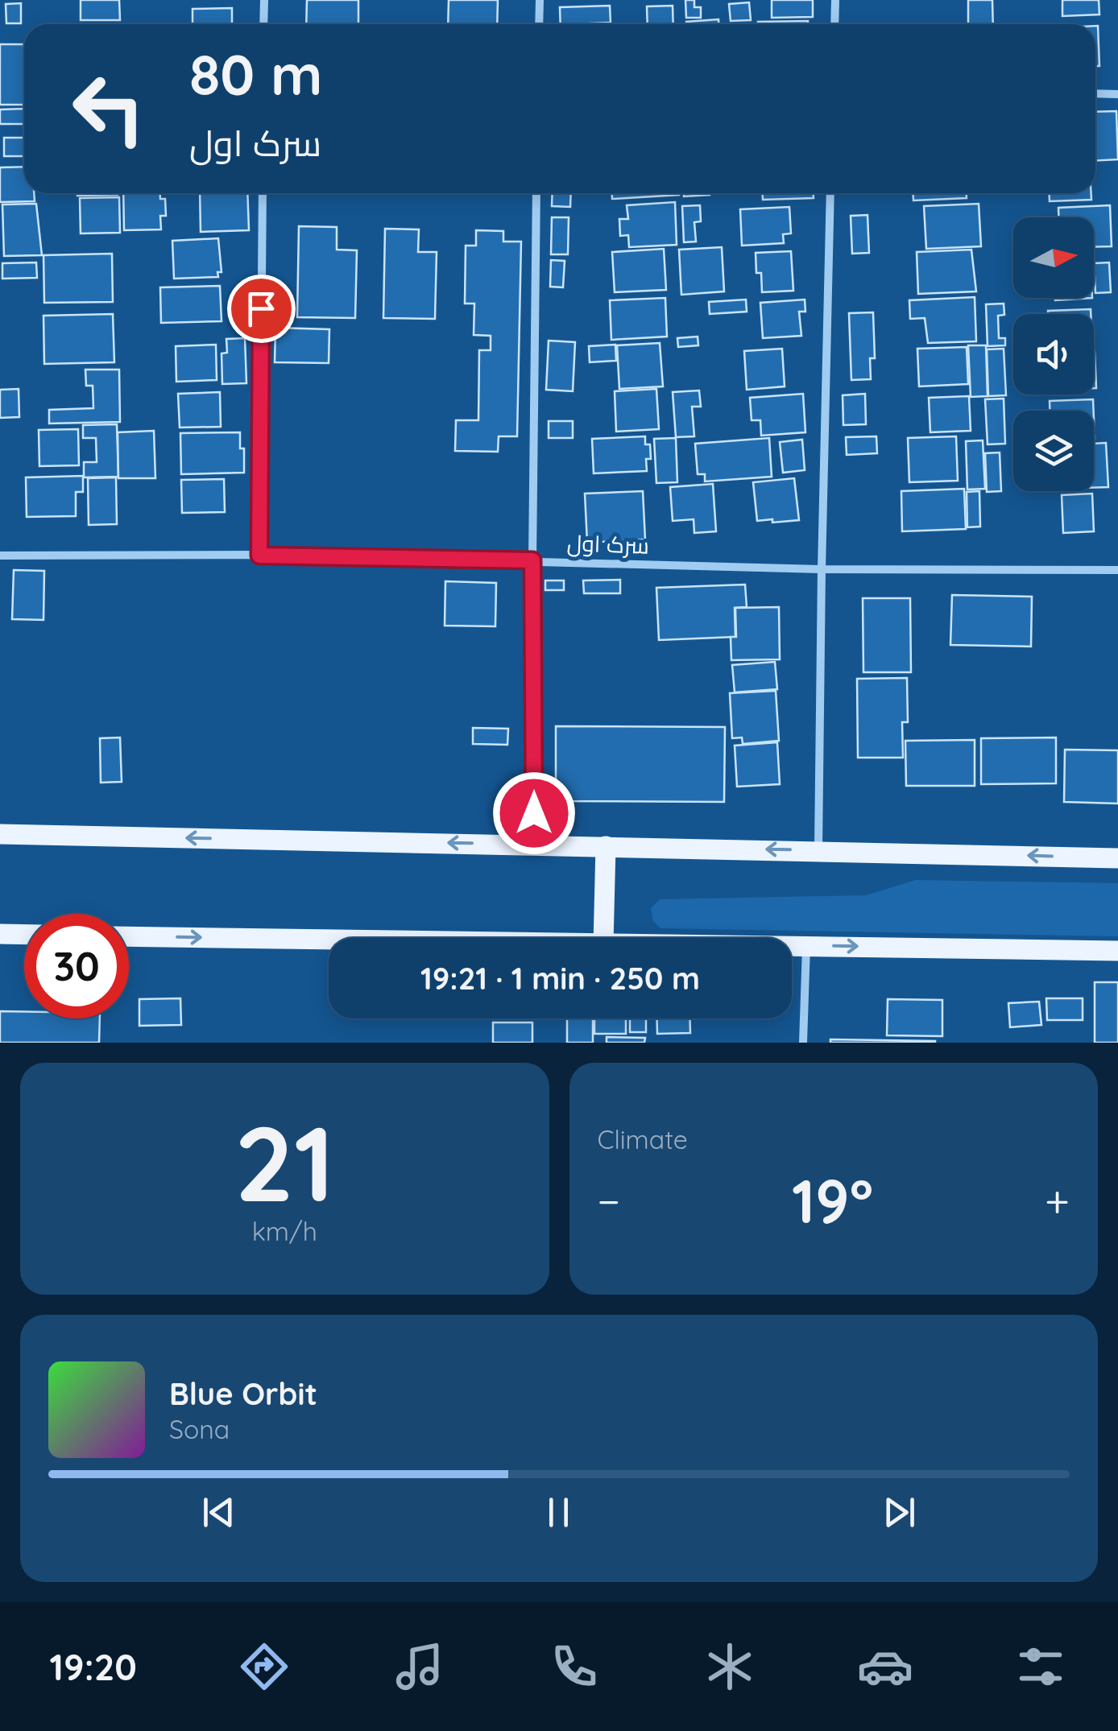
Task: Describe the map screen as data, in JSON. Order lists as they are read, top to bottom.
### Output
{
  "streets": {
    "street": ["سرک‌ اول"]
  },
  "north": "right",
  "page": {
    "turn": ["80 m", "سرک‌ اول"],
    "limit": "30",
    "trip": "19:21 · 1 min · 250 m",
    "tile": [
      ["21", "km/h"],
      "Climate"
    ],
    "heat": ["−", "19°", "+"],
    "song": ["Blue Orbit", "Sona"],
    "tabs": "19:20"
  }
}
